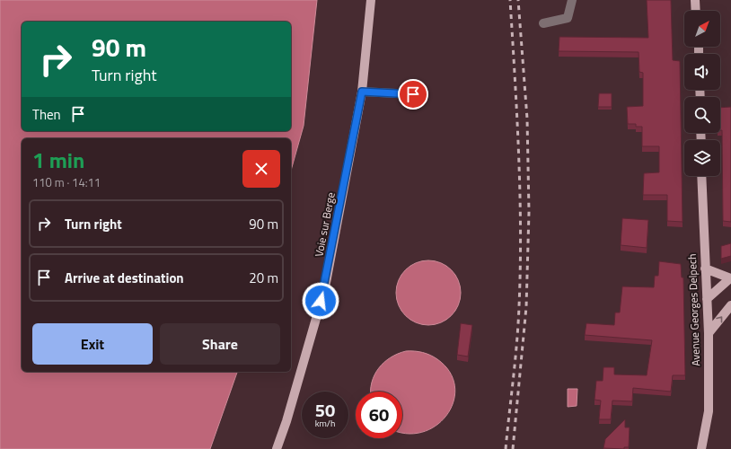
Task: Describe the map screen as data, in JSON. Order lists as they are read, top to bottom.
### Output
{
  "streets": {
    "main road": ["Voie sur Berge", "Avenue Georges Delpech"]
  },
  "north": "top right",
  "page": {
    "turn": ["90 m", "Turn right"],
    "then": "Then",
    "heading": ["1 min", "110 m · 14:11"],
    "list": [
      {
        "name": "Turn right",
        "value": "90 m"
      },
      {
        "name": "Arrive at destination",
        "value": "20 m"
      }
    ],
    "buttons": ["Exit", "Share"],
    "speed": "50 km/h",
    "limit": "60"
  }
}
